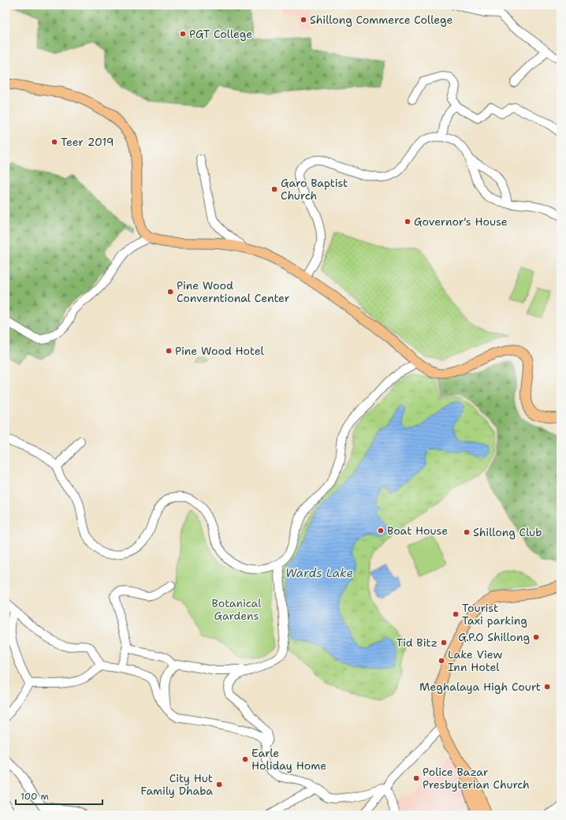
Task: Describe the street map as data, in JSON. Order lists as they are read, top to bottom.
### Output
{
  "water": ["Wards Lake"],
  "parks": ["Botanical Gardens"],
  "places": [
    "Shillong Commerce College",
    "PGT College",
    "Teer 2019",
    "Garo Baptist Church",
    "Governor's House",
    "Pine Wood Converntional Center",
    "Pine Wood Hotel",
    "Boat House",
    "Shillong Club",
    "Tourist Taxi parking",
    "G.P.O Shillong",
    "Tid Bitz",
    "Lake View Inn Hotel",
    "Meghalaya High Court",
    "Earle Holiday Home",
    "Police Bazar Presbyterian Church",
    "City Hut Family Dhaba"
  ],
  "scale_bar": "100 m"
}
